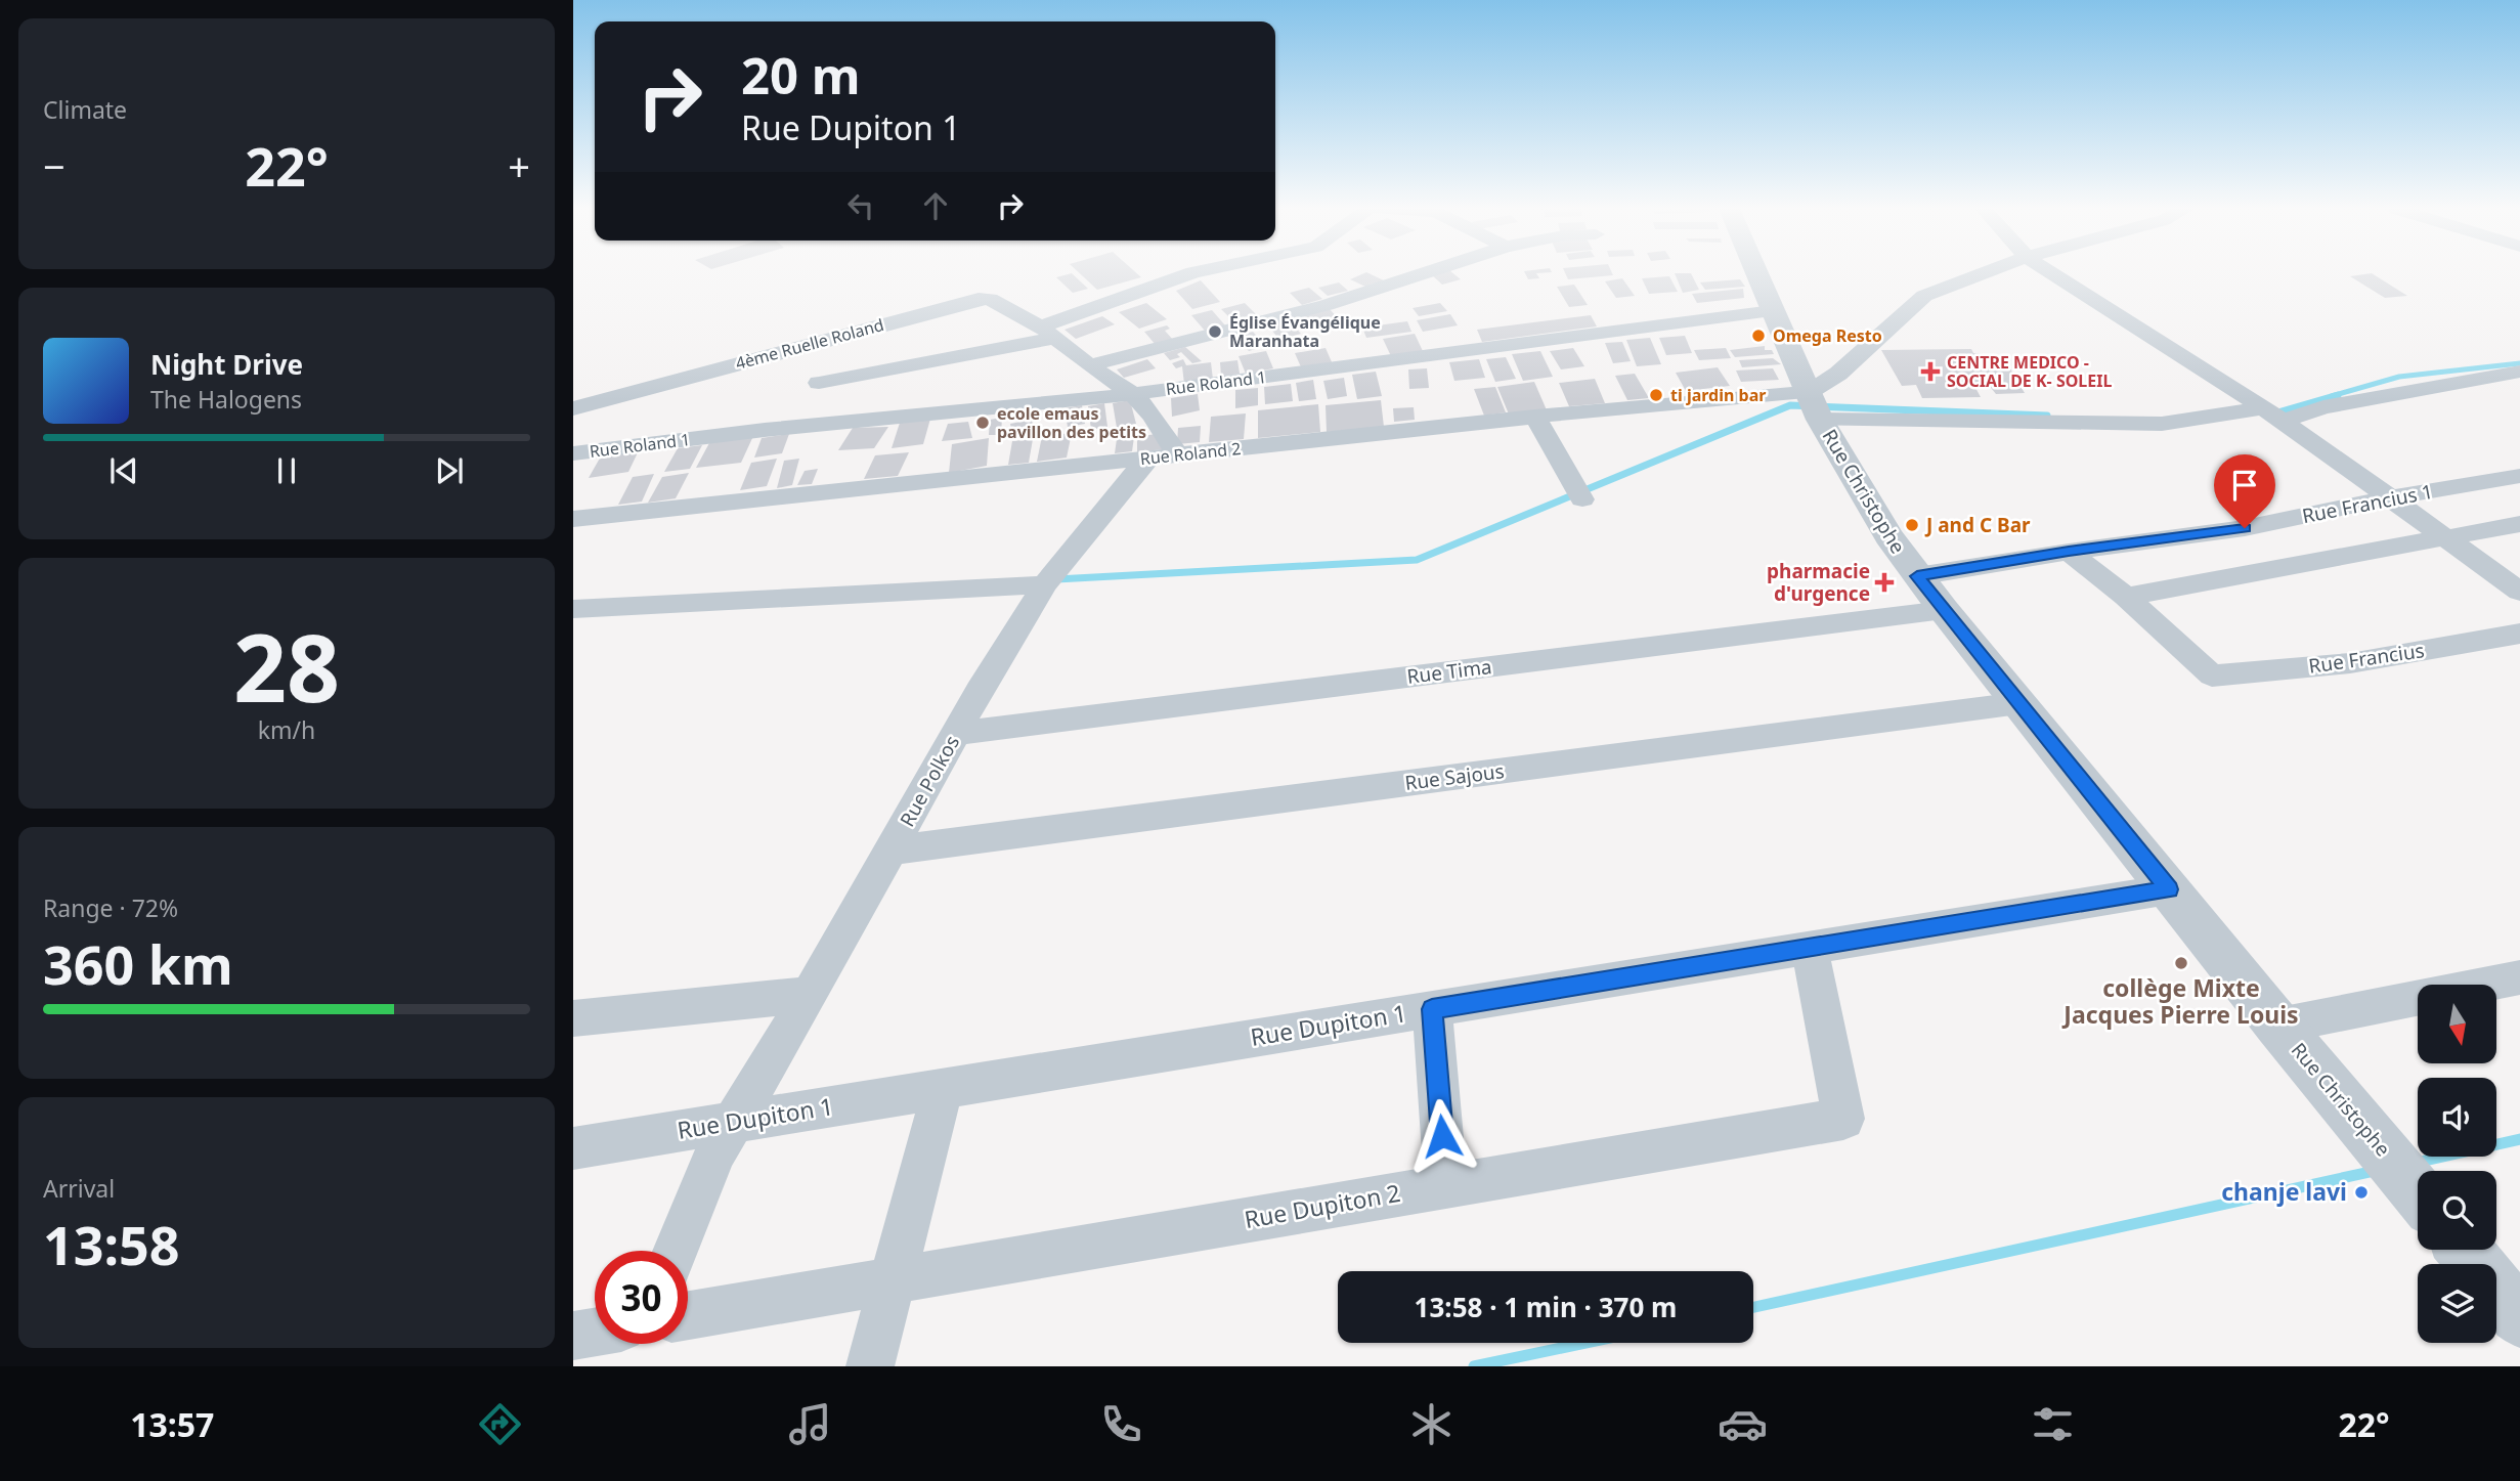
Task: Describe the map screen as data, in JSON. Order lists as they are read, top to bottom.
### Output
{
  "streets": {
    "street": [
      "4ème Ruelle Roland",
      "Rue Roland 1",
      "Rue Roland 2",
      "Rue Christophe",
      "Rue Francius 1",
      "Rue Francius",
      "Rue Tima",
      "Rue Sajous",
      "Rue Polkos",
      "Rue Dupiton 1",
      "Rue Dupiton 2"
    ]
  },
  "crossings": [
    ["Rue Roland 1", "Rue Christophe"],
    ["Rue Roland 2", "Rue Christophe"],
    ["Rue Roland 2", "Rue Polkos"],
    ["Rue Christophe", "Rue Francius 1"],
    ["Rue Christophe", "Rue Tima"],
    ["Rue Christophe", "Rue Sajous"],
    ["Rue Christophe", "Rue Dupiton 1"],
    ["Rue Tima", "Rue Polkos"],
    ["Rue Sajous", "Rue Polkos"],
    ["Rue Polkos", "Rue Dupiton 1"],
    ["Rue Dupiton 1", "Rue Dupiton 2"]
  ],
  "places": {
    "other": [
      "Église Évangélique Maranhata",
      "Omega Resto",
      "ti jardin bar",
      "ecole emaus pavillon des petits",
      "J and C Bar",
      "collège Mixte Jacques Pierre Louis",
      "chanje lavi"
    ],
    "health": ["CENTRE MEDICO - SOCIAL DE K- SOLEIL", "pharmacie d'urgence"]
  },
  "north": "bottom",
  "page": {
    "tile": [
      "Climate",
      ["28", "km/h"],
      ["Range · 72%", "360 km"],
      ["Arrival", "13:58"]
    ],
    "turn": ["20 m", "Rue Dupiton 1"],
    "heat": ["−", "22°", "+"],
    "song": ["Night Drive", "The Halogens"],
    "limit": "30",
    "trip": "13:58 · 1 min · 370 m",
    "tabs": ["13:57", "22°"]
  }
}
